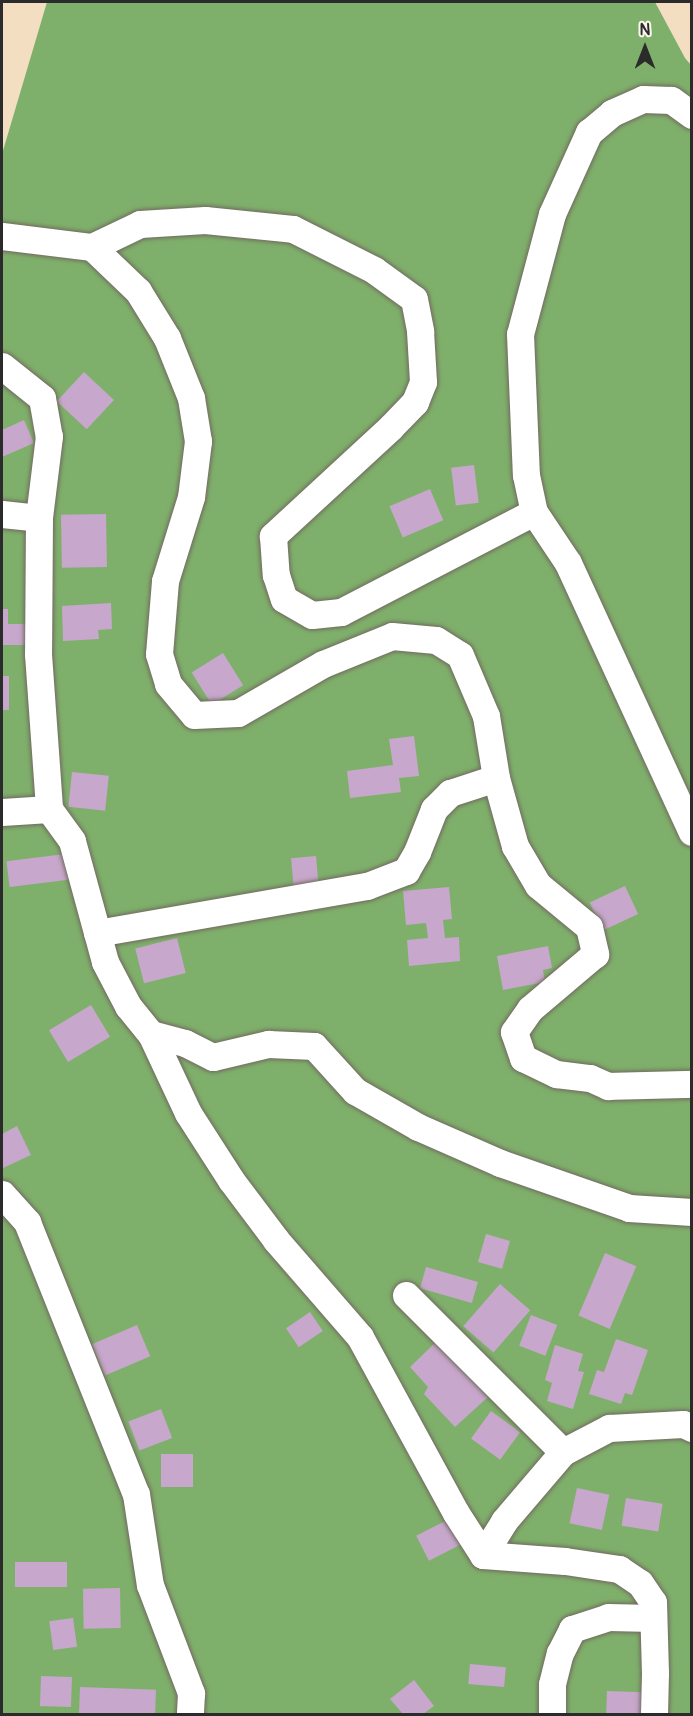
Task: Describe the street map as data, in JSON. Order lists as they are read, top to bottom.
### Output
{
  "north": "top"
}
